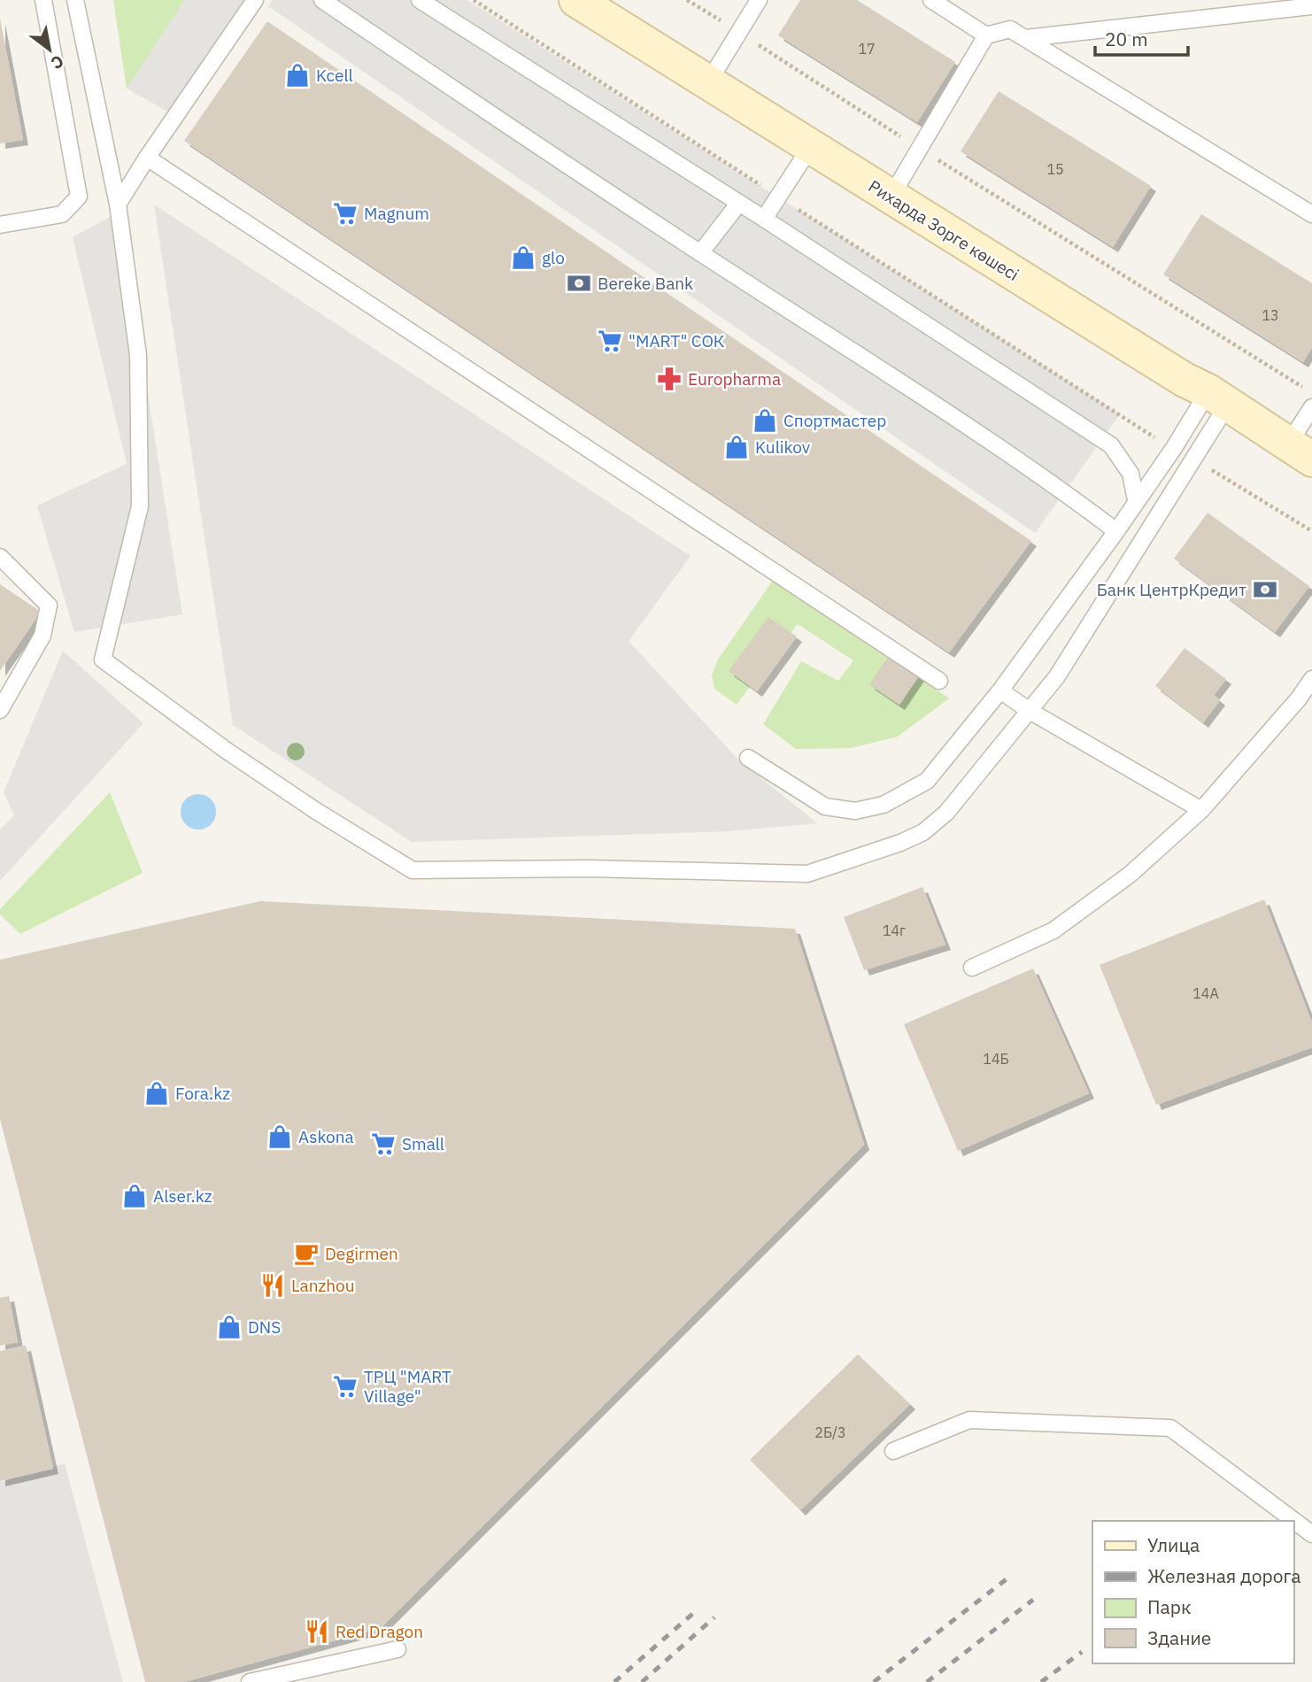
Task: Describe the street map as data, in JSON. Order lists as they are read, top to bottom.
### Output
{
  "streets": {
    "main road": ["Рихарда Зорге көшесі"]
  },
  "places": {
    "shop": [
      "Kcell",
      "glo",
      "Спортмастер",
      "Kulikov",
      "Fora.kz",
      "Askona",
      "Alser.kz",
      "DNS"
    ],
    "supermarket": [
      "Magnum",
      "\"MART\" СОК",
      "Small",
      "ТРЦ \"MART Village\""
    ],
    "bank": ["Bereke Bank", "Банк ЦентрКредит"],
    "pharmacy": ["Europharma"],
    "cafe": ["Degirmen"],
    "restaurant": ["Lanzhou", "Red Dragon"]
  },
  "house_numbers": [
    "17",
    "15",
    "13",
    "14г",
    "14А",
    "14Б",
    "2Б/3"
  ],
  "legend": [
    "Улица",
    "Железная дорога",
    "Парк",
    "Здание"
  ],
  "scale_bar": "20 m",
  "north": "bottom right"
}
